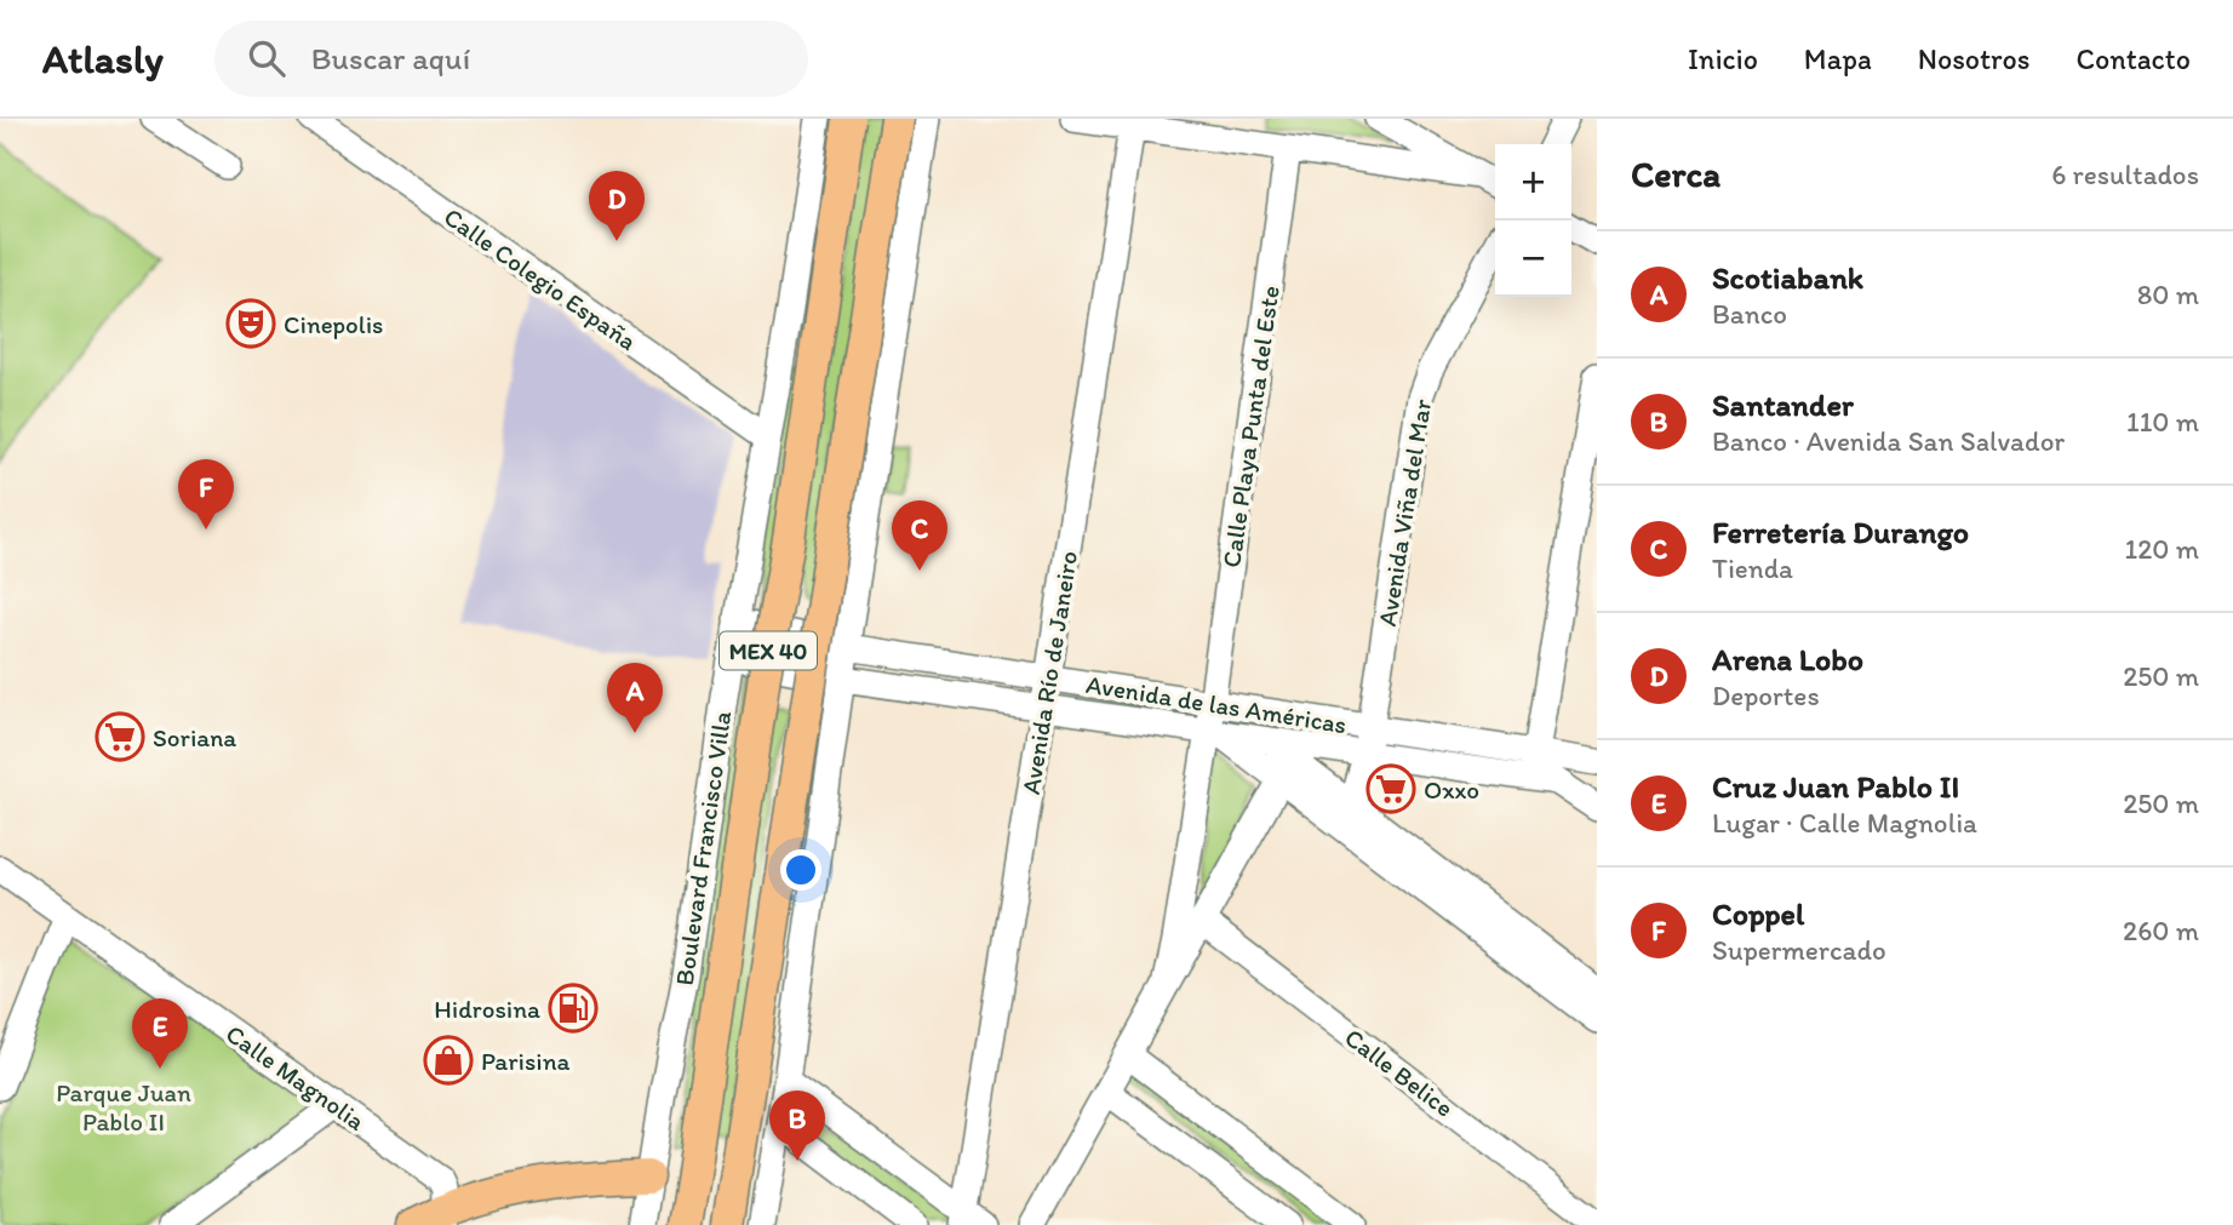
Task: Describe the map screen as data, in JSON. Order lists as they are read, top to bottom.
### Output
{
  "streets": {
    "main road": ["MEX 40", "Boulevard Francisco Villa"],
    "street": [
      "Calle Colegio España",
      "Calle Playa Punta del Este",
      "Avenida Viña del Mar",
      "Avenida Río de Janeiro",
      "Avenida de las Américas",
      "Calle Belice",
      "Calle Magnolia"
    ]
  },
  "crossings": [
    ["Calle Colegio España", "Boulevard Francisco Villa"],
    ["Calle Playa Punta del Este", "Avenida de las Américas"],
    ["Avenida Viña del Mar", "Avenida de las Américas"],
    ["Avenida Río de Janeiro", "Avenida de las Américas"],
    ["Avenida de las Américas", "Boulevard Francisco Villa"]
  ],
  "parks": ["Parque Juan Pablo II"],
  "places": {
    "theatre": ["Cinepolis"],
    "supermarket": ["Soriana", "Oxxo"],
    "fuel station": ["Hidrosina"],
    "shop": ["Parisina"]
  },
  "page": {
    "header": "Atlasly",
    "search": "Buscar aquí",
    "nav": [
      "Inicio",
      "Mapa",
      "Nosotros",
      "Contacto"
    ],
    "heading": ["Cerca", "6 resultados"],
    "map_buttons": ["+", "−"],
    "pins": [
      "D",
      "F",
      "C",
      "A",
      "E",
      "B"
    ],
    "list": [
      {
        "mark": "A",
        "name": "Scotiabank",
        "note": "Banco",
        "value": "80 m"
      },
      {
        "mark": "B",
        "name": "Santander",
        "note": "Banco · Avenida San Salvador",
        "value": "110 m"
      },
      {
        "mark": "C",
        "name": "Ferretería Durango",
        "note": "Tienda",
        "value": "120 m"
      },
      {
        "mark": "D",
        "name": "Arena Lobo",
        "note": "Deportes",
        "value": "250 m"
      },
      {
        "mark": "E",
        "name": "Cruz Juan Pablo II",
        "note": "Lugar · Calle Magnolia",
        "value": "250 m"
      },
      {
        "mark": "F",
        "name": "Coppel",
        "note": "Supermercado",
        "value": "260 m"
      }
    ]
  }
}
